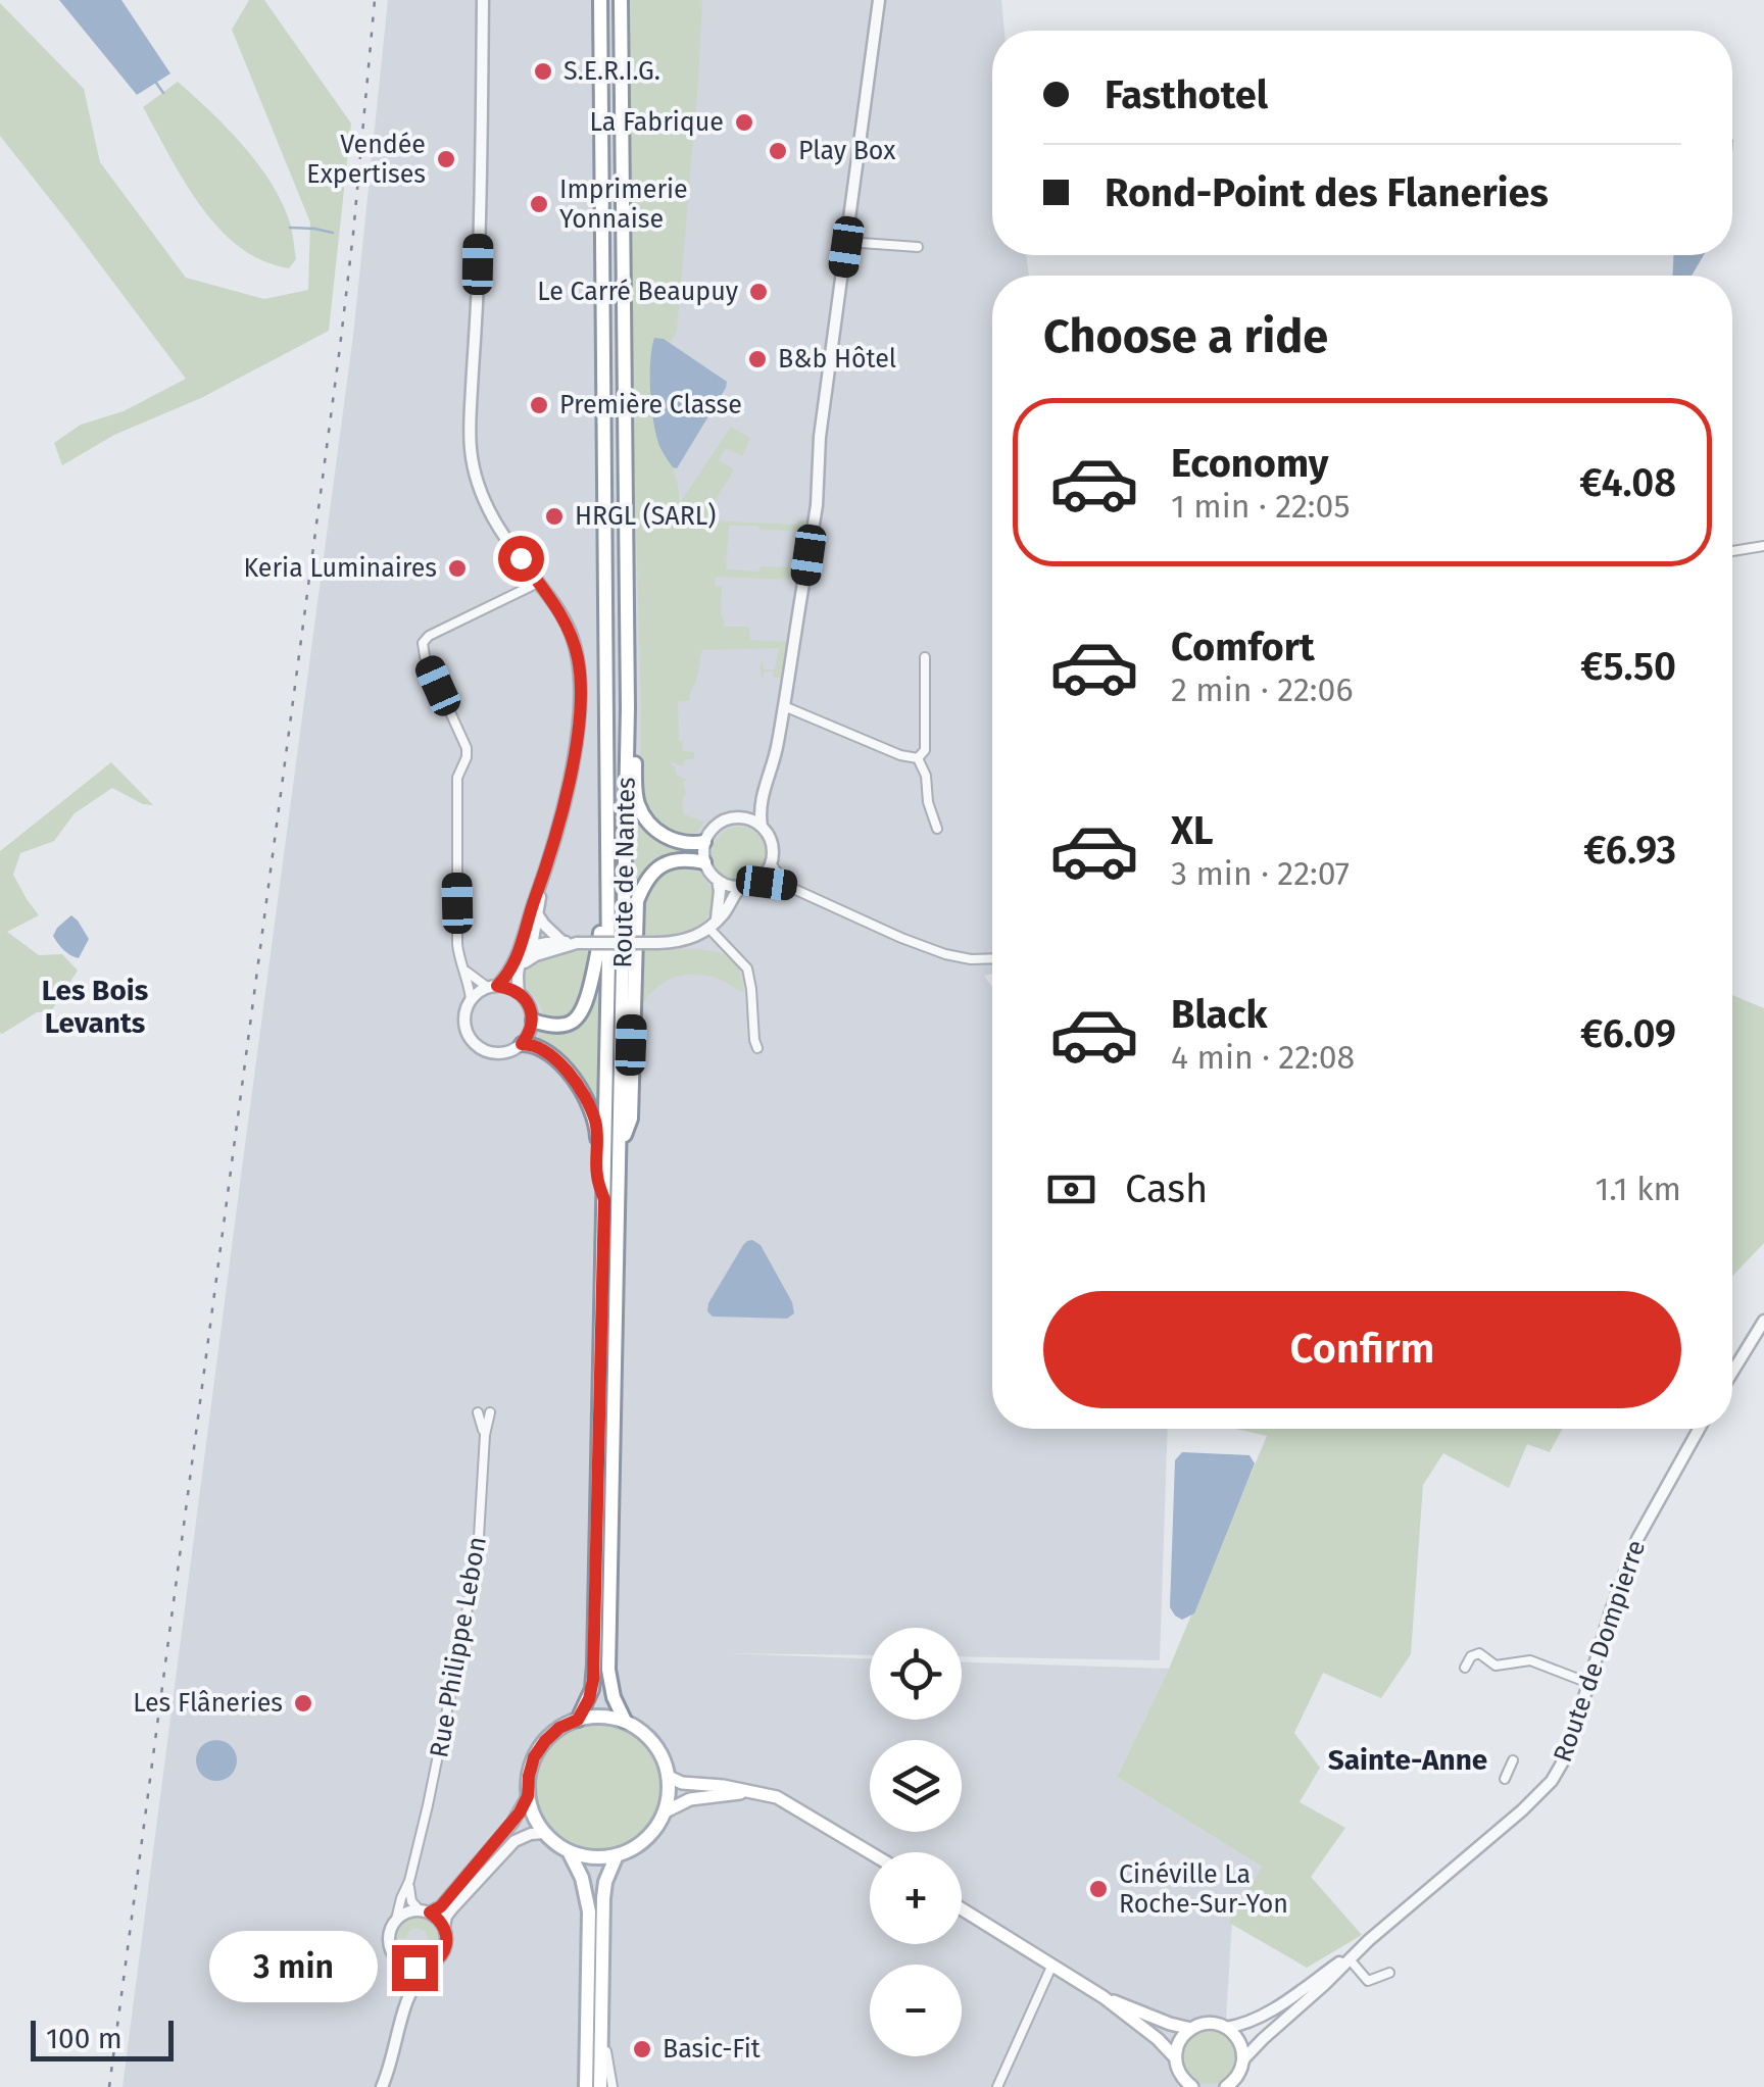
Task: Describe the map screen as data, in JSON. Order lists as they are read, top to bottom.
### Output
{
  "streets": {
    "main road": ["Route de Nantes"],
    "street": ["Rue Philippe Lebon", "Route de Dompierre"]
  },
  "districts": ["Les Bois Levants", "Sainte-Anne"],
  "places": [
    "S.E.R.I.G.",
    "La Fabrique",
    "Play Box",
    "Vendée Expertises",
    "Imprimerie Yonnaise",
    "Le Carré Beaupuy",
    "B&b Hôtel",
    "Première Classe",
    "HRGL (SARL)",
    "Keria Luminaires",
    "Les Flâneries",
    "Cinéville La Roche-Sur-Yon",
    "Basic-Fit"
  ],
  "scale_bar": "100 m",
  "page": {
    "banner": ["Fasthotel", "Rond-Point des Flaneries"],
    "heading": "Choose a ride",
    "list": [
      {
        "name": "Economy",
        "note": "1 min · 22:05",
        "value": "€4.08"
      },
      {
        "name": "Comfort",
        "note": "2 min · 22:06",
        "value": "€5.50"
      },
      {
        "name": "XL",
        "note": "3 min · 22:07",
        "value": "€6.93"
      },
      {
        "name": "Black",
        "note": "4 min · 22:08",
        "value": "€6.09"
      }
    ],
    "pay": ["Cash", "1.1 km"],
    "buttons": "Confirm",
    "map_buttons": ["+", "−"],
    "bubble": "3 min",
    "scale": "100 m"
  }
}
